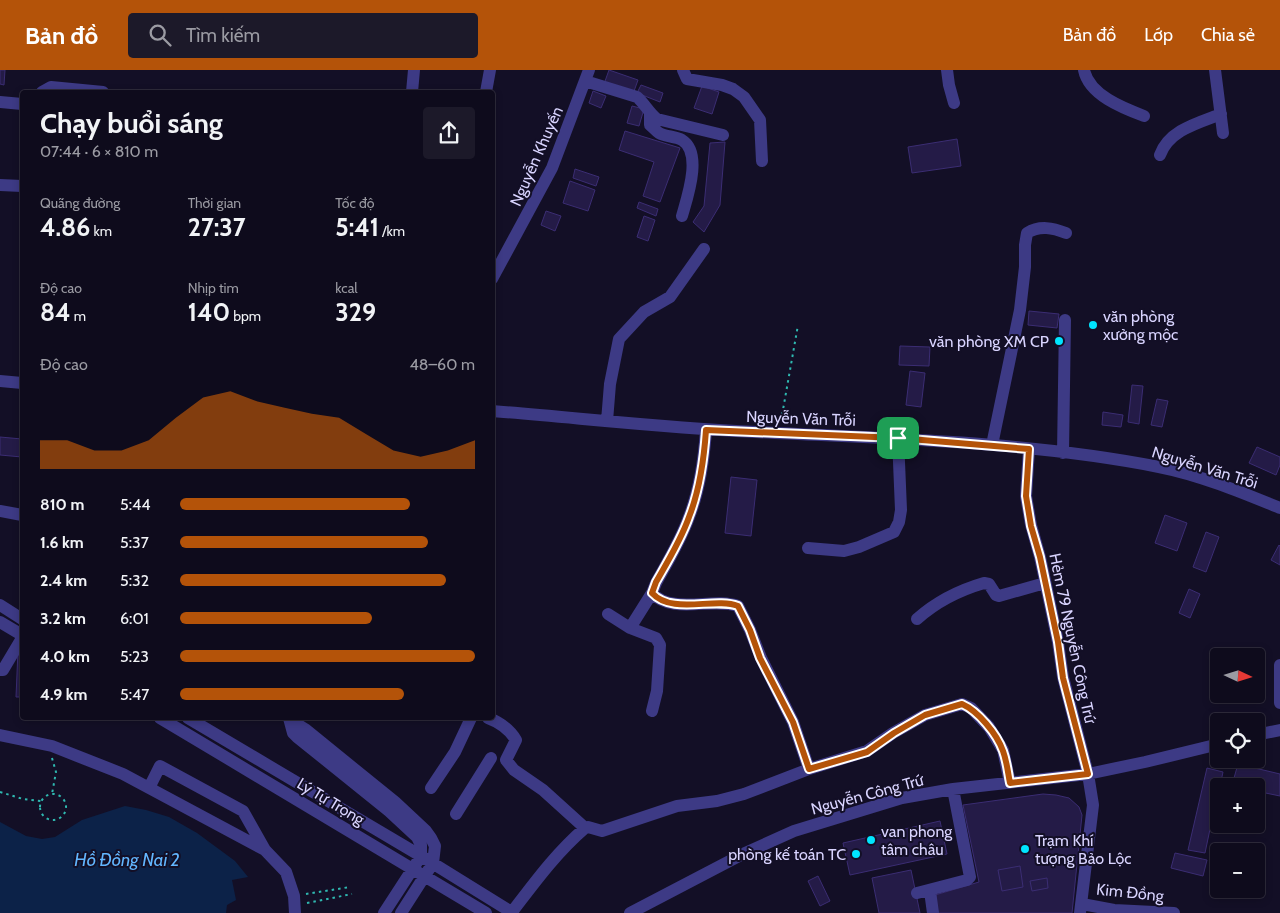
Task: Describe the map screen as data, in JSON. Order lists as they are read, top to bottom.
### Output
{
  "streets": {
    "street": [
      "Nguyễn Khuyến",
      "Nguyễn Văn Trỗi",
      "Hẻm 79 Nguyễn Công Trứ",
      "Nguyễn Công Trứ",
      "Lý Tự Trọng",
      "Kim Đồng"
    ]
  },
  "crossings": [
    ["Nguyễn Văn Trỗi", "Hẻm 79 Nguyễn Công Trứ"],
    ["Hẻm 79 Nguyễn Công Trứ", "Nguyễn Công Trứ"],
    ["Hẻm 79 Nguyễn Công Trứ", "Kim Đồng"]
  ],
  "water": ["Hồ Đồng Nai 2"],
  "places": [
    "văn phòng xưởng mộc",
    "văn phòng XM CP",
    "van phong tâm châu",
    "Trạm Khí tượng Bảo Lộc",
    "phòng kế toán TC"
  ],
  "north": "right",
  "page": {
    "header": "Bản đồ",
    "search": "Tìm kiếm",
    "nav": ["Bản đồ", "Lớp", "Chia sẻ"],
    "heading": ["Chạy buổi sáng", "07:44 · 6 × 810 m"],
    "stats": [
      ["Quãng đường", "4.86 km"],
      ["Thời gian", "27:37"],
      ["Tốc độ", "5:41 /km"],
      ["Độ cao", "84 m"],
      ["Nhịp tim", "140 bpm"],
      ["kcal", "329"]
    ],
    "chart": ["Độ cao", "48–60 m"],
    "list": [
      {
        "name": "810 m",
        "note": "5:44"
      },
      {
        "name": "1.6 km",
        "note": "5:37"
      },
      {
        "name": "2.4 km",
        "note": "5:32"
      },
      {
        "name": "3.2 km",
        "note": "6:01"
      },
      {
        "name": "4.0 km",
        "note": "5:23"
      },
      {
        "name": "4.9 km",
        "note": "5:47"
      }
    ],
    "map_buttons": ["+", "−"]
  }
}
